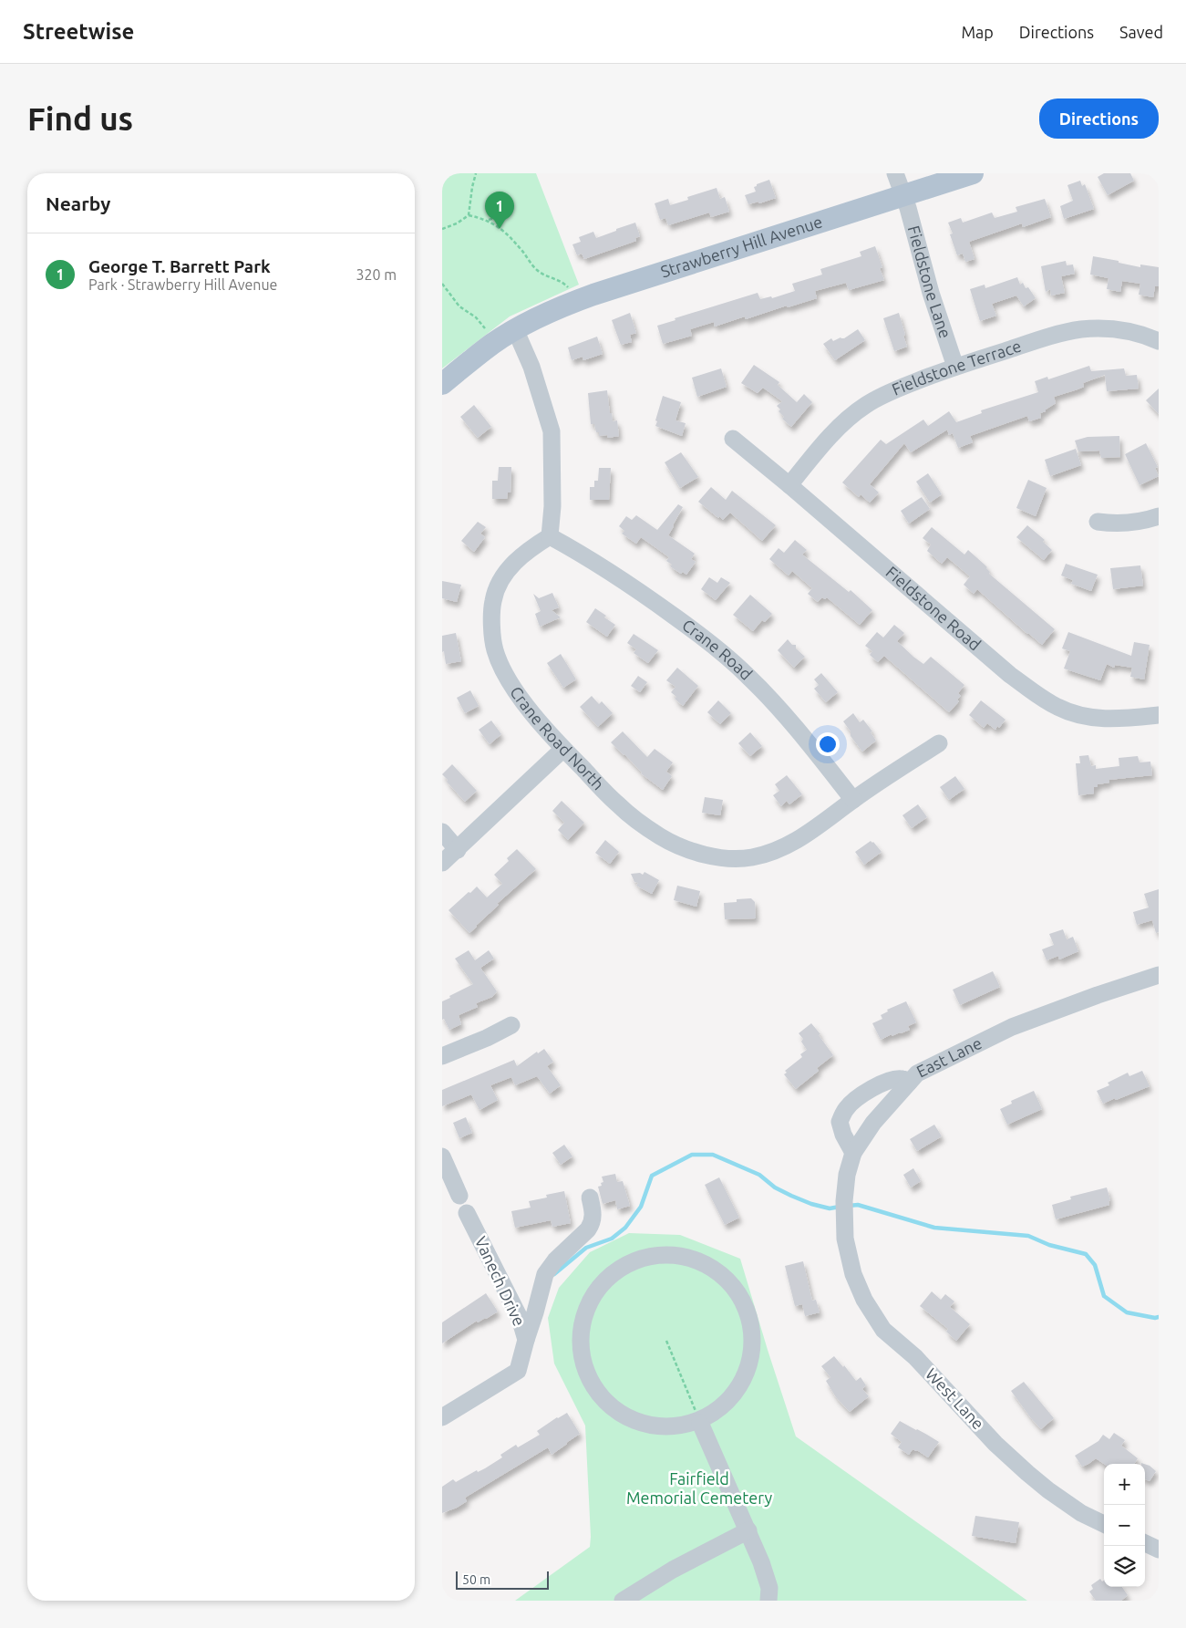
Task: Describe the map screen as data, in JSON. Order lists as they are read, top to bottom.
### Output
{
  "streets": {
    "main road": ["Strawberry Hill Avenue"],
    "street": [
      "Fieldstone Lane",
      "Fieldstone Terrace",
      "Fieldstone Road",
      "Crane Road",
      "Crane Road North",
      "East Lane",
      "Vanech Drive",
      "West Lane"
    ]
  },
  "crossings": [
    ["Strawberry Hill Avenue", "Fieldstone Lane"],
    ["Fieldstone Lane", "Fieldstone Terrace"],
    ["Fieldstone Terrace", "Fieldstone Road"],
    ["Crane Road", "Crane Road North"],
    ["East Lane", "West Lane"]
  ],
  "parks": ["Fairfield Memorial Cemetery"],
  "scale_bar": "50 m",
  "page": {
    "header": "Streetwise",
    "nav": ["Map", "Directions", "Saved"],
    "buttons": "Directions",
    "title": "Find us",
    "heading": "Nearby",
    "pins": "1",
    "list": [
      {
        "mark": "1",
        "name": "George T. Barrett Park",
        "note": "Park · Strawberry Hill Avenue",
        "value": "320 m"
      }
    ],
    "map_buttons": ["+", "−"],
    "scale": "50 m"
  }
}
